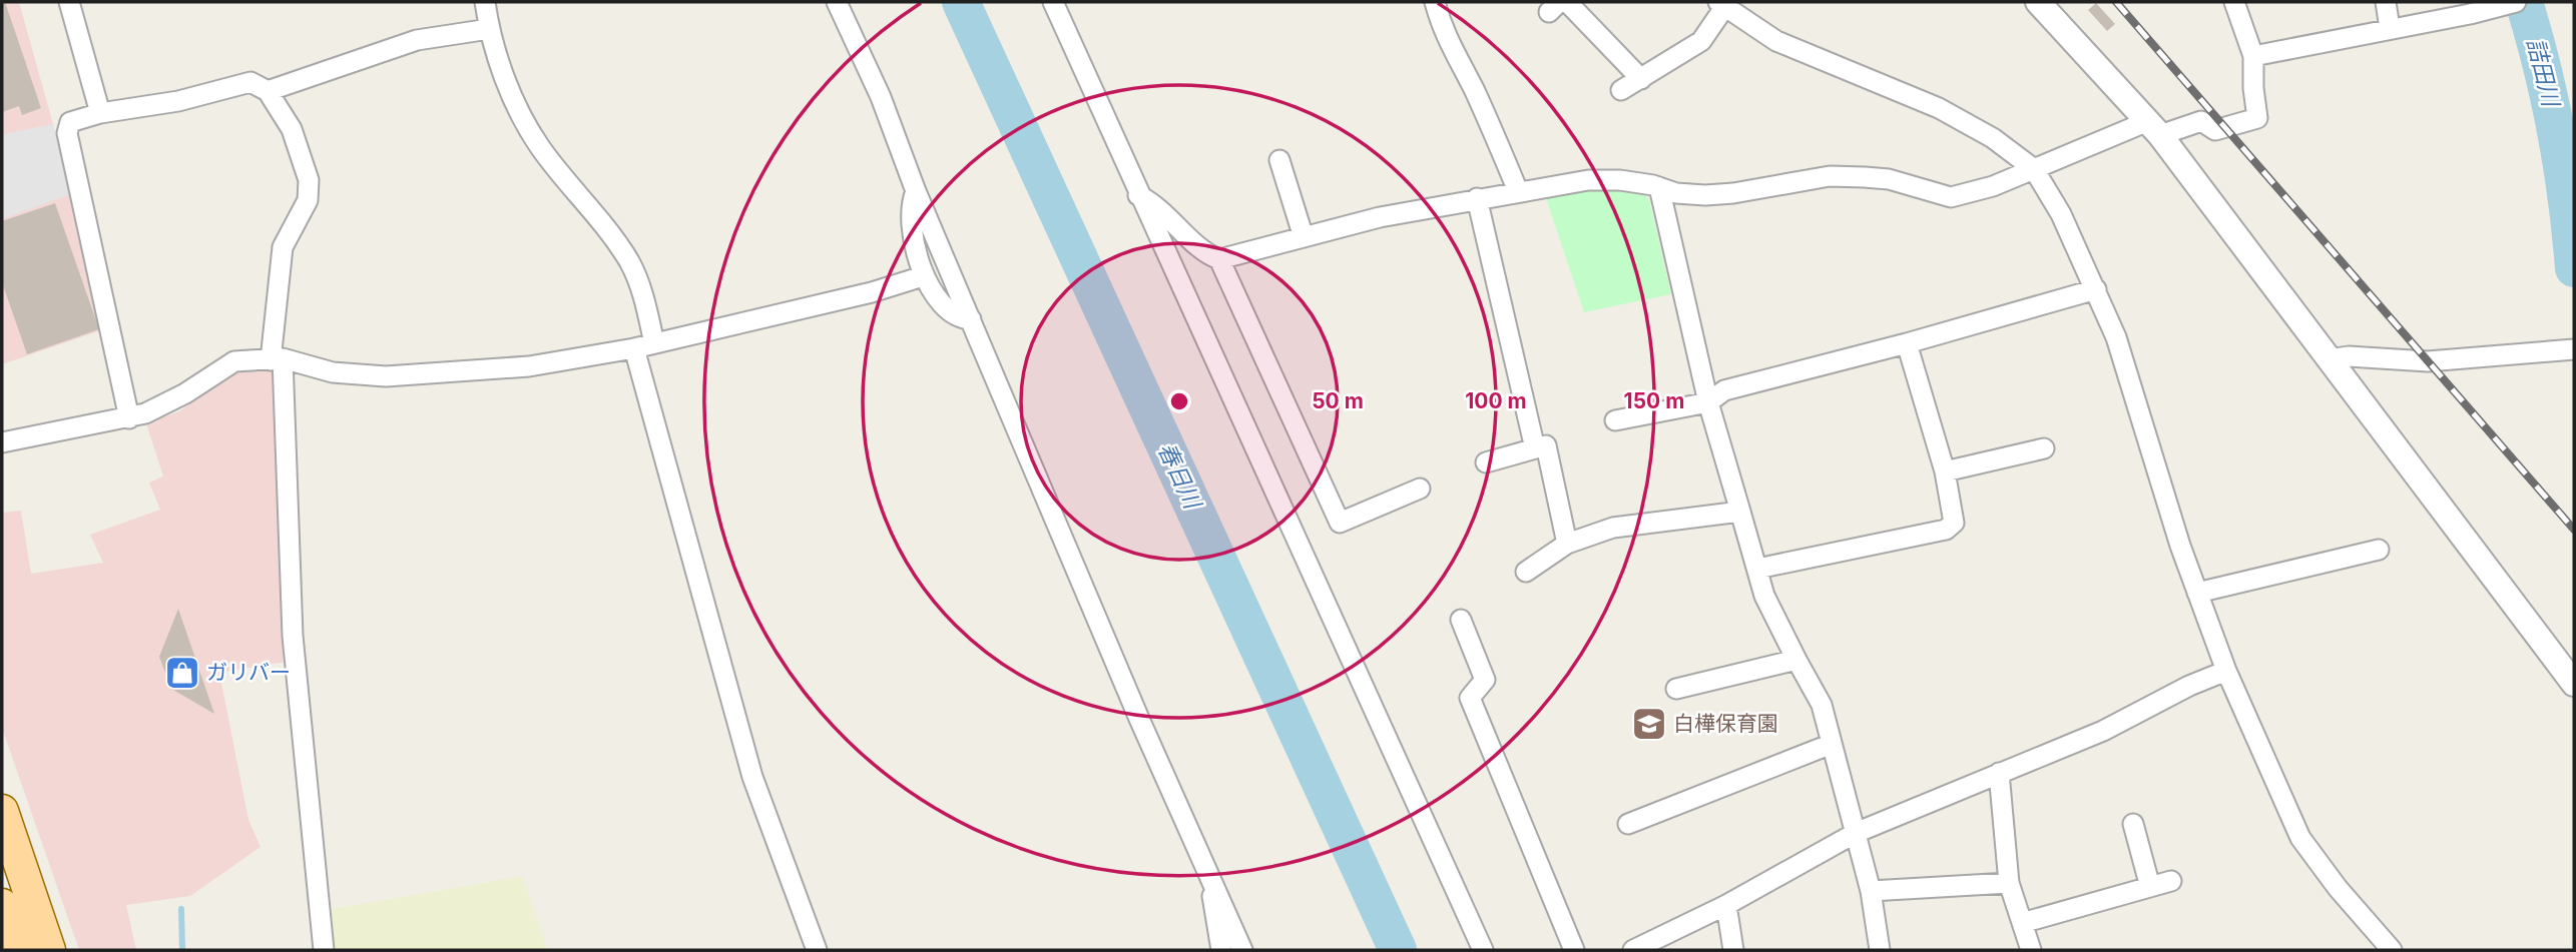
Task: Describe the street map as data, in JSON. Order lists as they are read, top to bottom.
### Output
{
  "water": ["詰田川", "春日川"],
  "places": {
    "shop": ["ガリバー"],
    "school or university": ["白樺保育園"]
  },
  "rings": ["50 m", "100 m", "150 m"]
}
